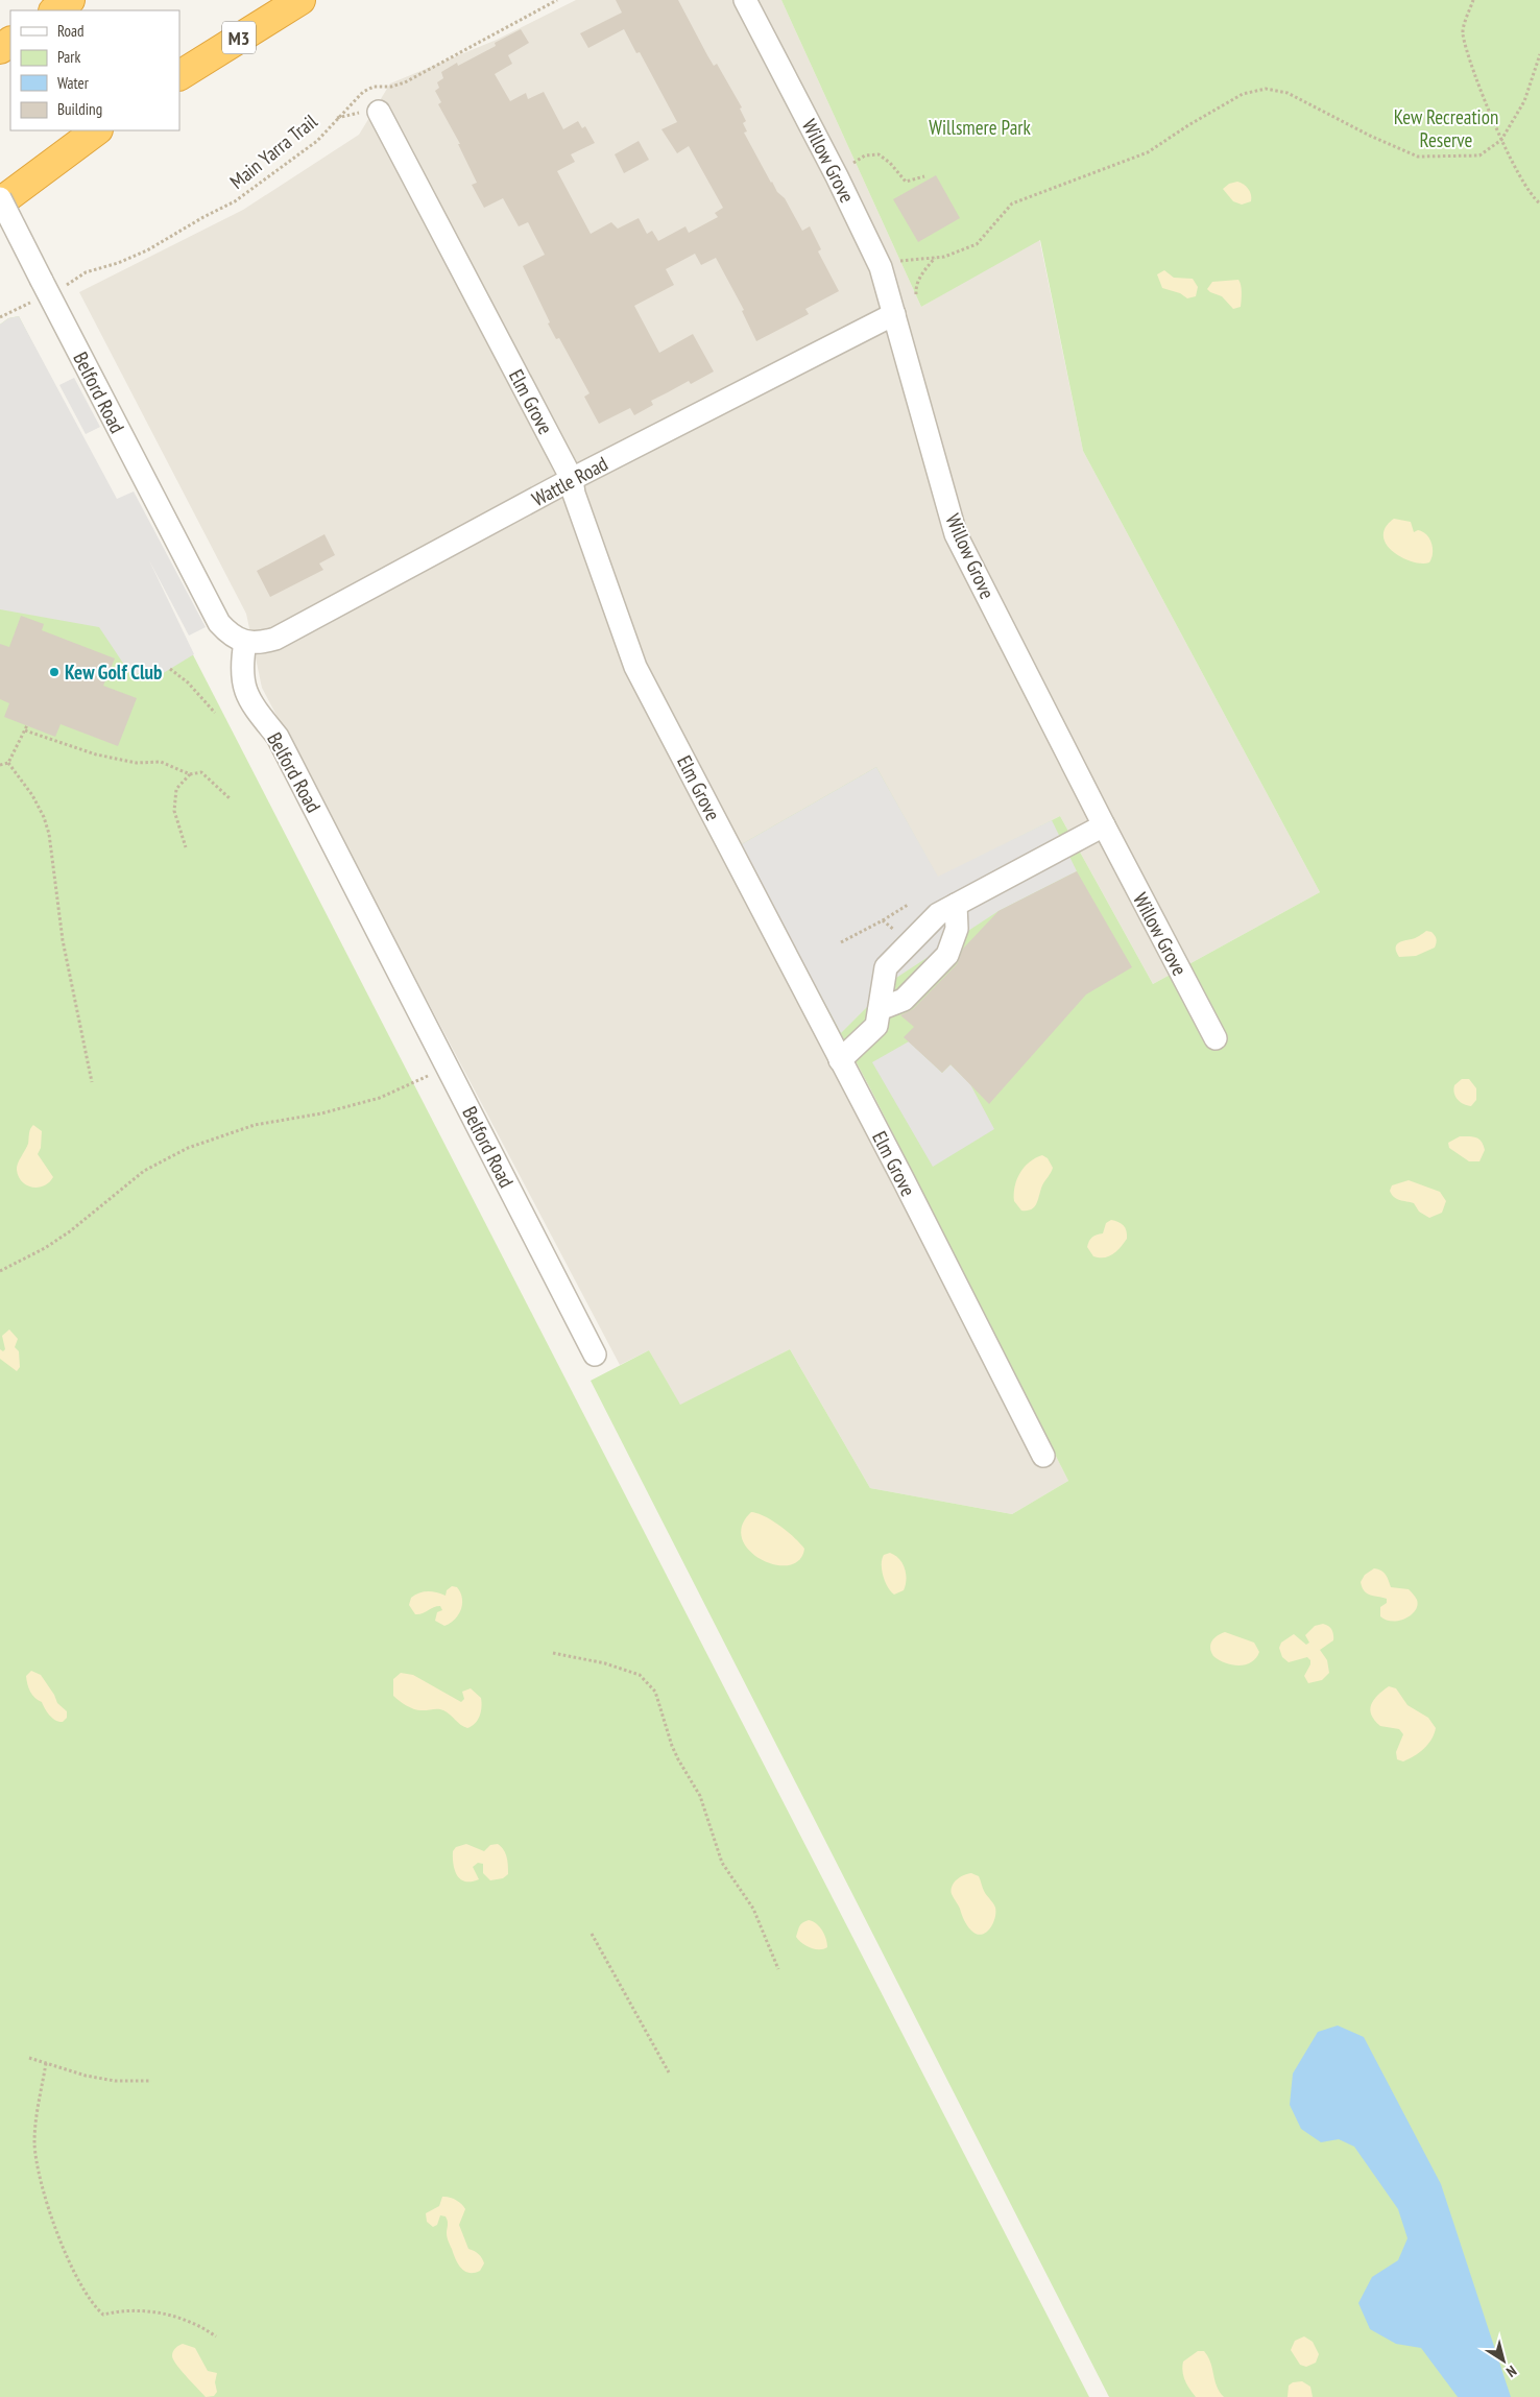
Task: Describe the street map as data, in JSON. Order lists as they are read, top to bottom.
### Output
{
  "streets": {
    "highway": ["M3"],
    "street": [
      "Willow Grove",
      "Belford Road",
      "Elm Grove",
      "Wattle Road"
    ],
    "path": ["Main Yarra Trail"]
  },
  "crossings": [
    ["Main Yarra Trail", "Belford Road"],
    ["Willow Grove", "Wattle Road"],
    ["Belford Road", "Wattle Road"],
    ["Elm Grove", "Wattle Road"]
  ],
  "parks": ["Kew Recreation Reserve", "Willsmere Park"],
  "places": ["Kew Golf Club"],
  "legend": [
    "Road",
    "Park",
    "Water",
    "Building"
  ],
  "north": "bottom right"
}
